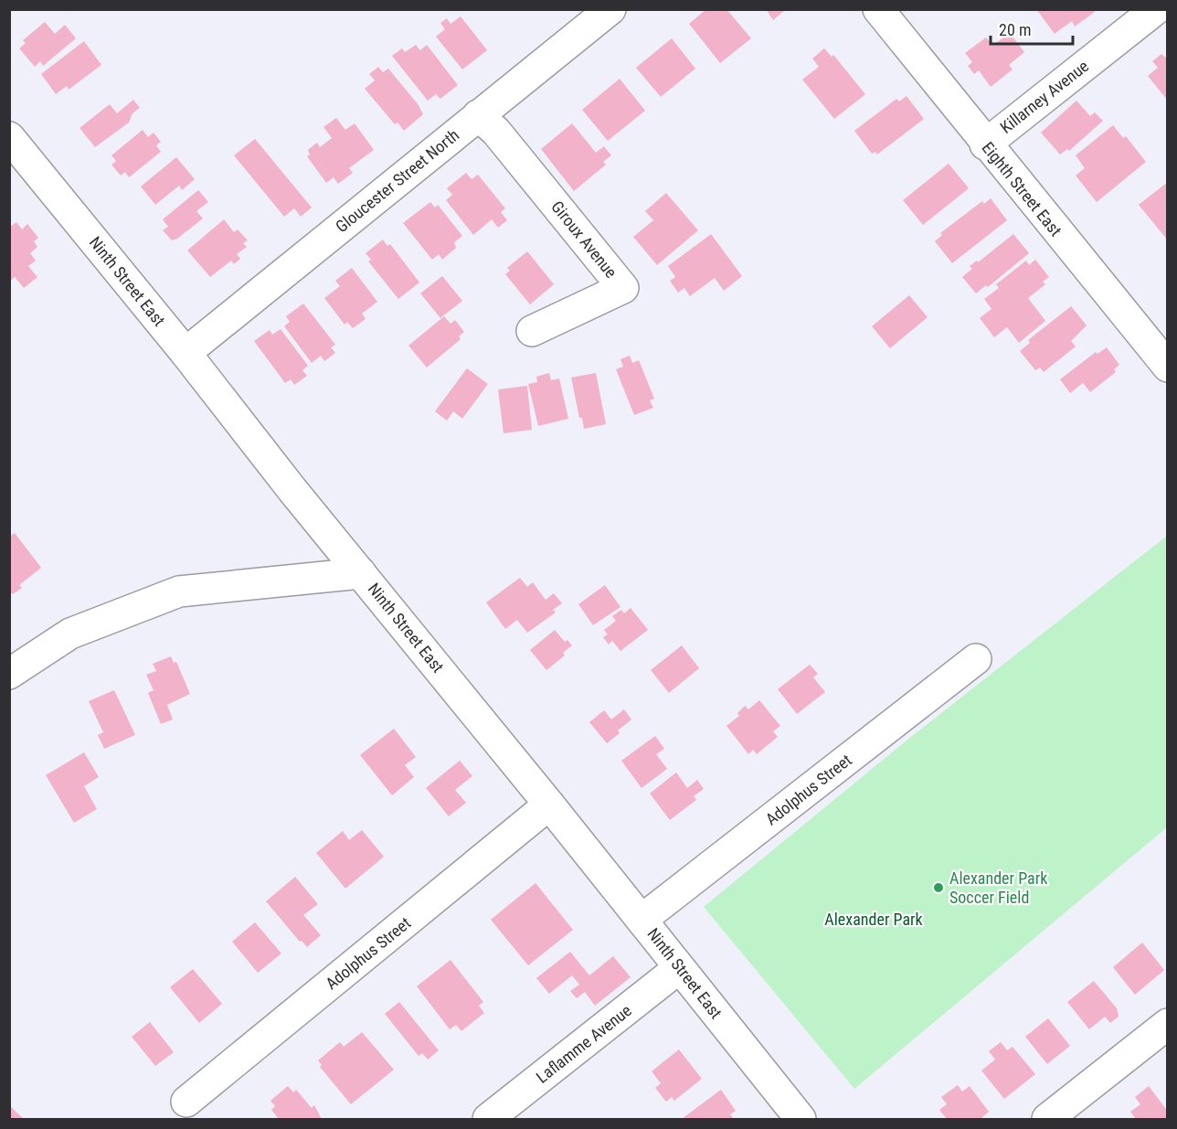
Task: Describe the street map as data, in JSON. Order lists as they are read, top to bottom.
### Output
{
  "streets": {
    "street": [
      "Killarney Avenue",
      "Gloucester Street North",
      "Eighth Street East",
      "Giroux Avenue",
      "Ninth Street East",
      "Adolphus Street",
      "Laflamme Avenue"
    ]
  },
  "crossings": [
    ["Killarney Avenue", "Eighth Street East"],
    ["Gloucester Street North", "Giroux Avenue"],
    ["Gloucester Street North", "Ninth Street East"],
    ["Ninth Street East", "Adolphus Street"],
    ["Ninth Street East", "Laflamme Avenue"]
  ],
  "parks": ["Alexander Park"],
  "places": ["Alexander Park Soccer Field"],
  "scale_bar": "20 m"
}
